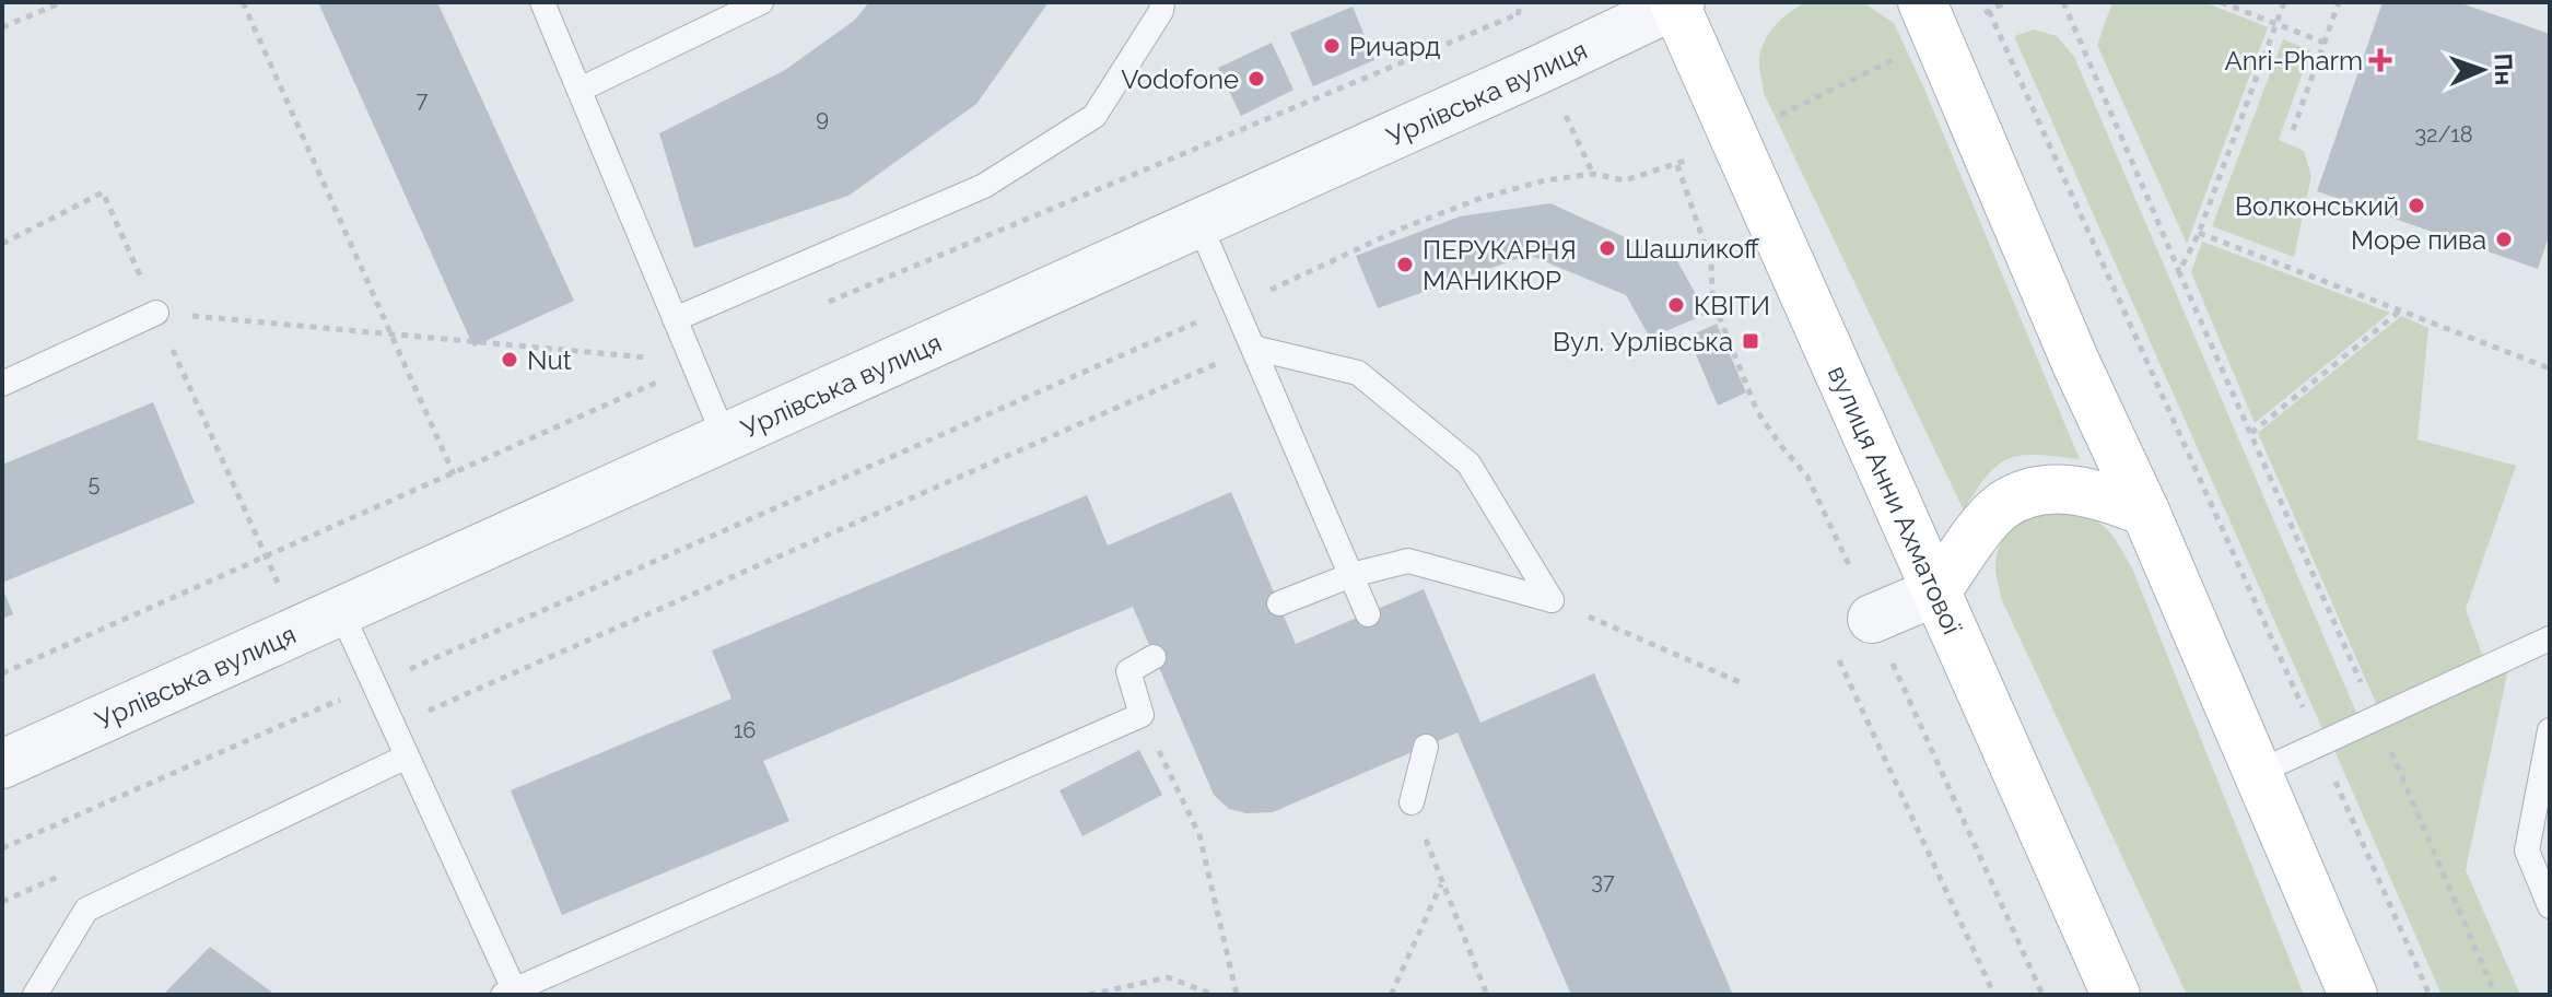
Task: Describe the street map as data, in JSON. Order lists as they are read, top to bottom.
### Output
{
  "streets": {
    "main road": ["вулиця Анни Ахматової"],
    "street": ["Урлівська вулиця"]
  },
  "crossings": [
    ["Урлівська вулиця", "вулиця Анни Ахматової"]
  ],
  "places": {
    "other": [
      "Ричард",
      "Vodofone",
      "Волконський",
      "Море пива",
      "Шашликоff",
      "ПЕРУКАРНЯ МАНИКЮР",
      "КВІТИ",
      "Nut"
    ],
    "health": ["Anri-Pharm"],
    "transit": ["Вул. Урлівська"]
  },
  "house_numbers": [
    "7",
    "9",
    "32/18",
    "5",
    "16",
    "37"
  ],
  "north": "right"
}
